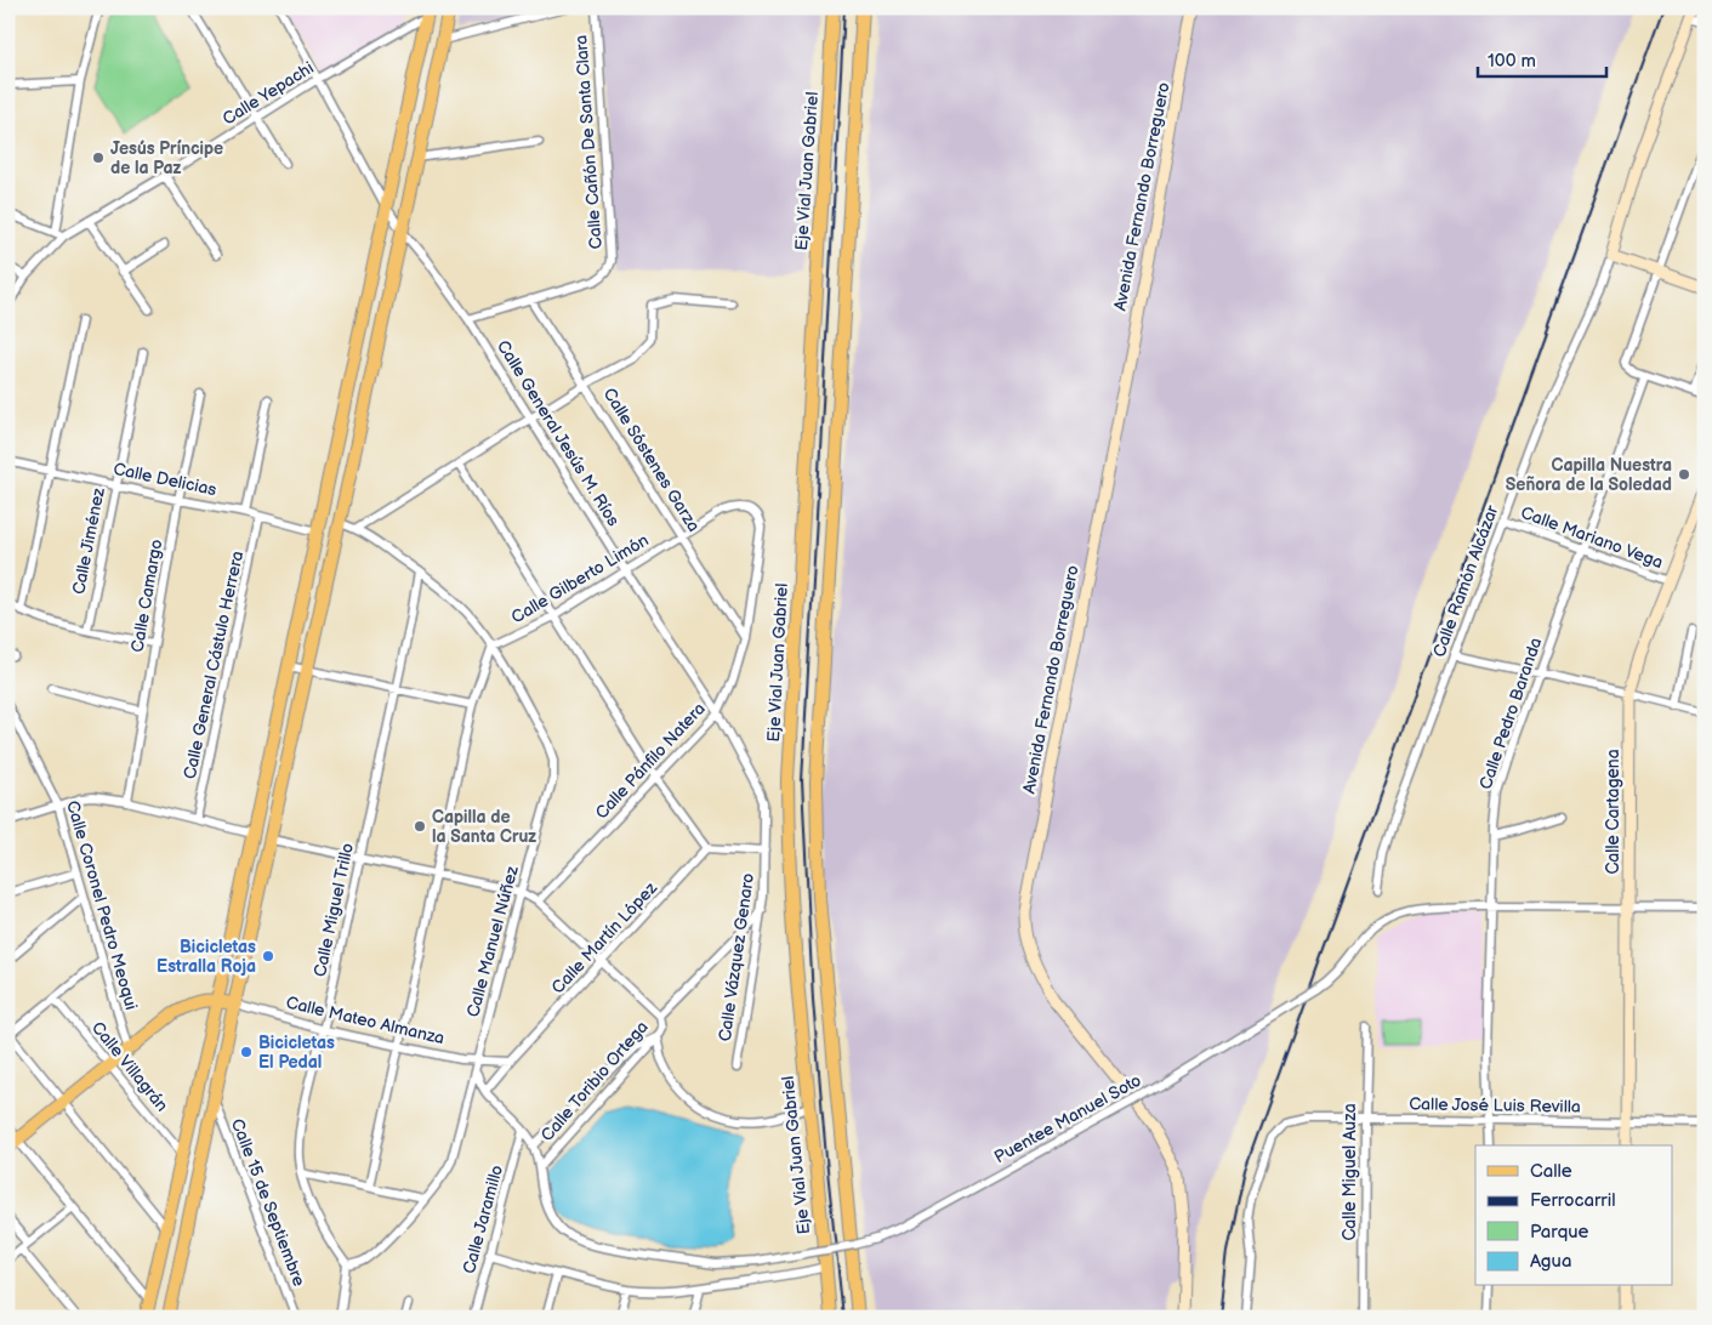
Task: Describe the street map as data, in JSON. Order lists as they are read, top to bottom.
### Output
{
  "streets": {
    "main road": [
      "Eje Vial Juan Gabriel",
      "Avenida Fernando Borreguero",
      "Calle Cartagena",
      "Calle Mateo Almanza"
    ],
    "street": [
      "Calle Yepachi",
      "Calle Cañón De Santa Clara",
      "Calle General Jesús M. Ríos",
      "Calle Sóstenes Garza",
      "Calle Delicias",
      "Calle Mariano Vega",
      "Calle Jiménez",
      "Calle Gilberto Limón",
      "Calle Ramón Alcázar",
      "Calle Camargo",
      "Calle General Cástulo Herrera",
      "Calle Pedro Baranda",
      "Calle Pánfilo Natera",
      "Calle Coronel Pedro Meoqui",
      "Calle Miguel Trillo",
      "Calle Martín López",
      "Calle Manuel Núñez",
      "Calle Vázquez Genaro",
      "Calle Villagrán",
      "Calle Toribio Ortega",
      "Calle José Luis Revilla",
      "Puentee Manuel Soto",
      "Calle Miguel Auza",
      "Calle 15 de Septiembre",
      "Calle Jaramillo"
    ]
  },
  "crossings": [
    ["Calle Yepachi", "Calle General Jesús M. Ríos"],
    ["Calle Cañón De Santa Clara", "Calle Sóstenes Garza"],
    ["Calle General Jesús M. Ríos", "Calle Gilberto Limón"],
    ["Calle General Jesús M. Ríos", "Calle Pánfilo Natera"],
    ["Calle General Jesús M. Ríos", "Calle Vázquez Genaro"],
    ["Calle Sóstenes Garza", "Calle Gilberto Limón"],
    ["Calle Sóstenes Garza", "Calle Pánfilo Natera"],
    ["Calle Delicias", "Calle Jiménez"],
    ["Calle Delicias", "Calle Camargo"],
    ["Calle Delicias", "Calle General Cástulo Herrera"],
    ["Calle Mariano Vega", "Calle Ramón Alcázar"],
    ["Calle Mariano Vega", "Calle Pedro Baranda"],
    ["Calle Mariano Vega", "Calle Cartagena"],
    ["Calle Gilberto Limón", "Calle Pánfilo Natera"],
    ["Calle Gilberto Limón", "Calle Manuel Núñez"],
    ["Calle Pedro Baranda", "Calle José Luis Revilla"],
    ["Calle Pedro Baranda", "Puentee Manuel Soto"],
    ["Calle Cartagena", "Calle José Luis Revilla"],
    ["Calle Cartagena", "Puentee Manuel Soto"],
    ["Calle Miguel Trillo", "Calle Manuel Núñez"],
    ["Calle Miguel Trillo", "Calle Mateo Almanza"],
    ["Calle Martín López", "Calle Mateo Almanza"],
    ["Calle Manuel Núñez", "Calle Mateo Almanza"],
    ["Calle Vázquez Genaro", "Calle Toribio Ortega"],
    ["Calle Toribio Ortega", "Puentee Manuel Soto"],
    ["Calle José Luis Revilla", "Calle Miguel Auza"]
  ],
  "places": [
    "Jesús Príncipe de la Paz",
    "Capilla Nuestra Señora de la Soledad",
    "Capilla de la Santa Cruz",
    "Bicicletas Estralla Roja",
    "Bicicletas El Pedal"
  ],
  "legend": [
    "Calle",
    "Ferrocarril",
    "Parque",
    "Agua"
  ],
  "scale_bar": "100 m"
}
